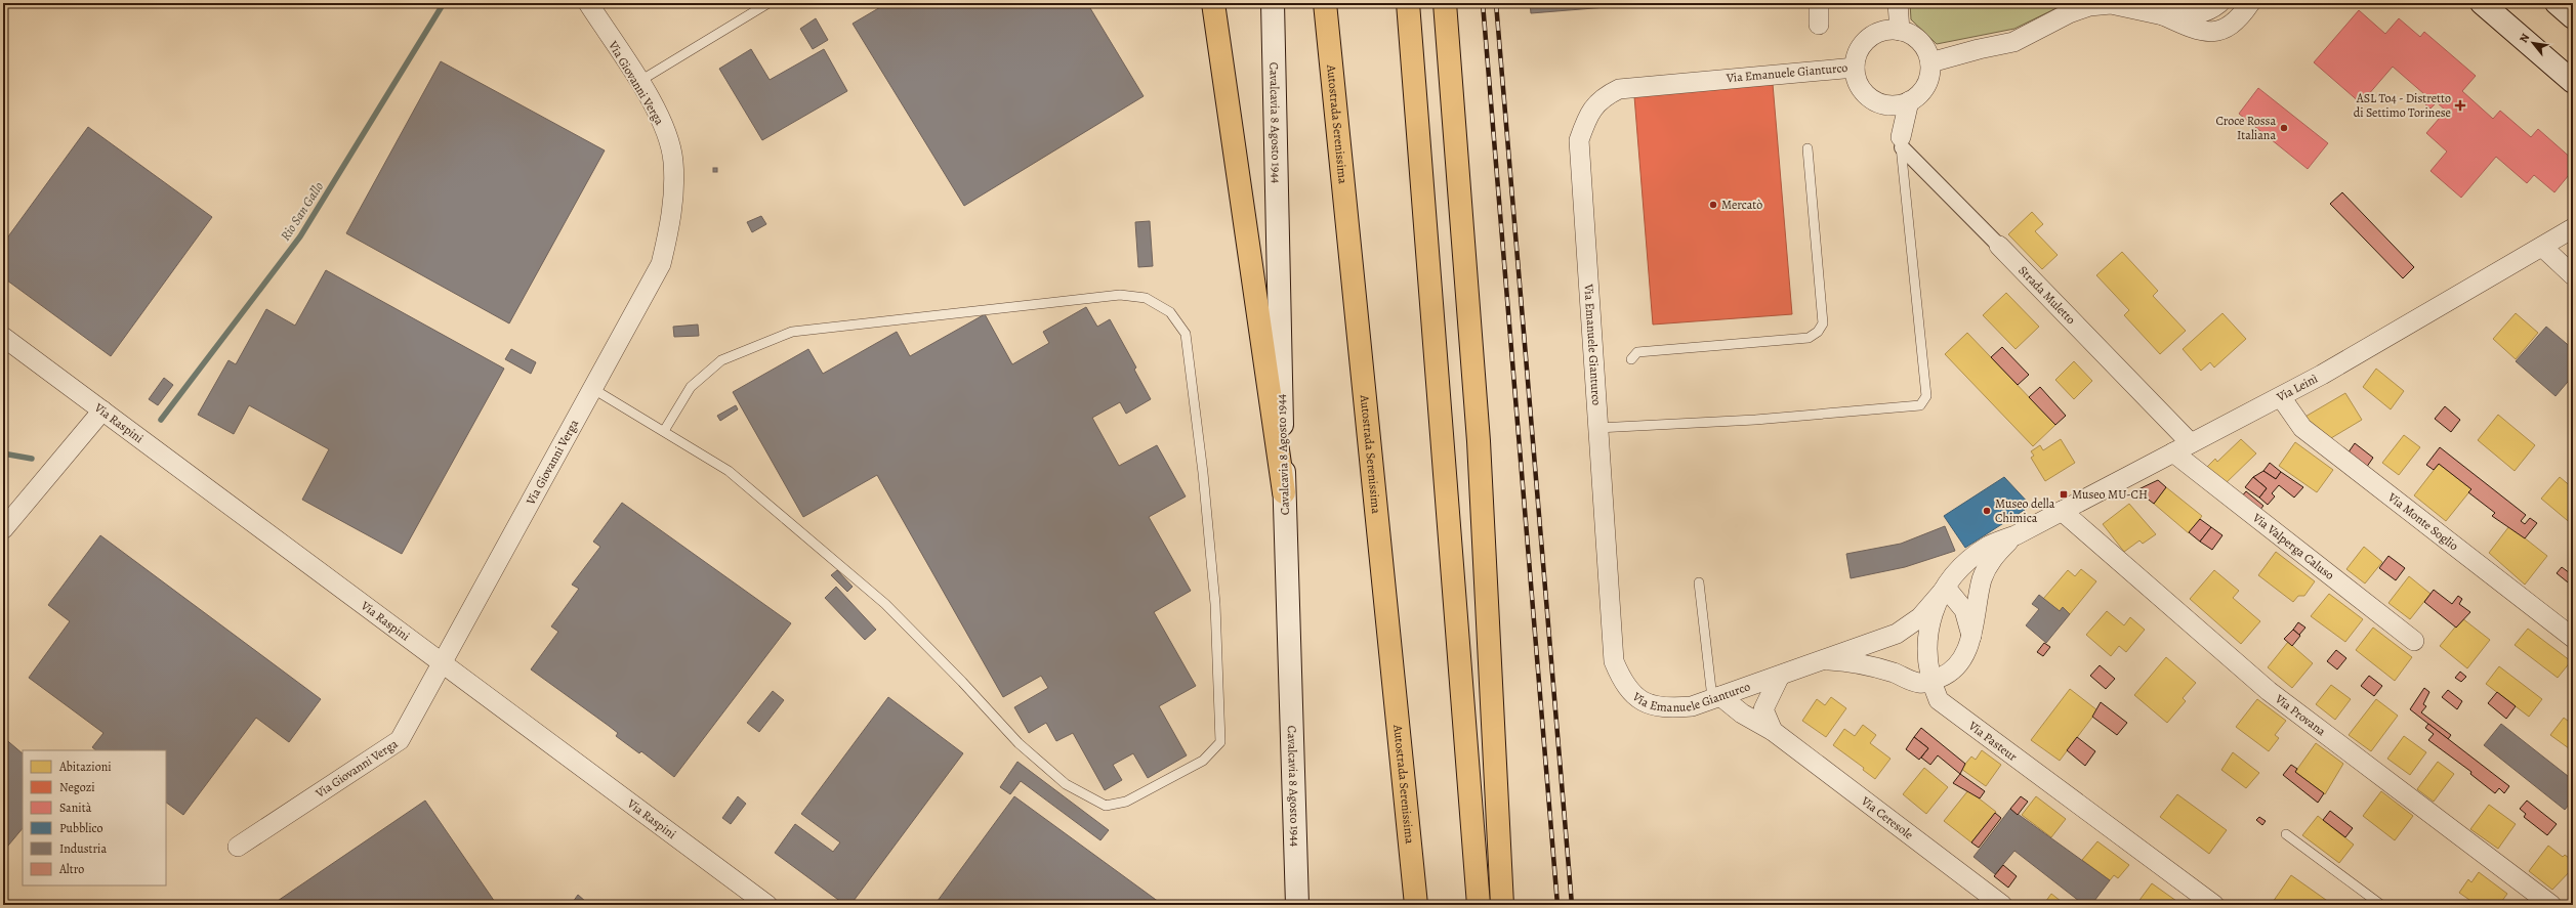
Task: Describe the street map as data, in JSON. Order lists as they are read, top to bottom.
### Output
{
  "streets": {
    "highway": ["Autostrada Serenissima"],
    "main road": ["Cavalcavia 8 Agosto 1944"],
    "street": [
      "Via Emanuele Gianturco",
      "Via Giovanni Verga",
      "Strada Muletto",
      "Via Leinì",
      "Via Raspini",
      "Via Monte Soglio",
      "Via Valperga Caluso",
      "Via Provana",
      "Via Pasteur",
      "Via Ceresole"
    ]
  },
  "crossings": [
    ["Via Emanuele Gianturco", "Via Ceresole"],
    ["Via Giovanni Verga", "Via Raspini"],
    ["Strada Muletto", "Via Leinì"],
    ["Via Leinì", "Via Monte Soglio"],
    ["Via Leinì", "Via Valperga Caluso"],
    ["Via Leinì", "Via Provana"],
    ["Via Leinì", "Via Pasteur"]
  ],
  "water": ["Rio San Gallo"],
  "places": {
    "health": ["ASL To4 - Distretto di Settimo Torinese"],
    "other": ["Croce Rossa Italiana", "Mercatò", "Museo della Chimica"],
    "transit": ["Museo MU-CH"]
  },
  "legend": [
    "Abitazioni",
    "Negozi",
    "Sanità",
    "Pubblico",
    "Industria",
    "Altro"
  ],
  "north": "top left"
}
